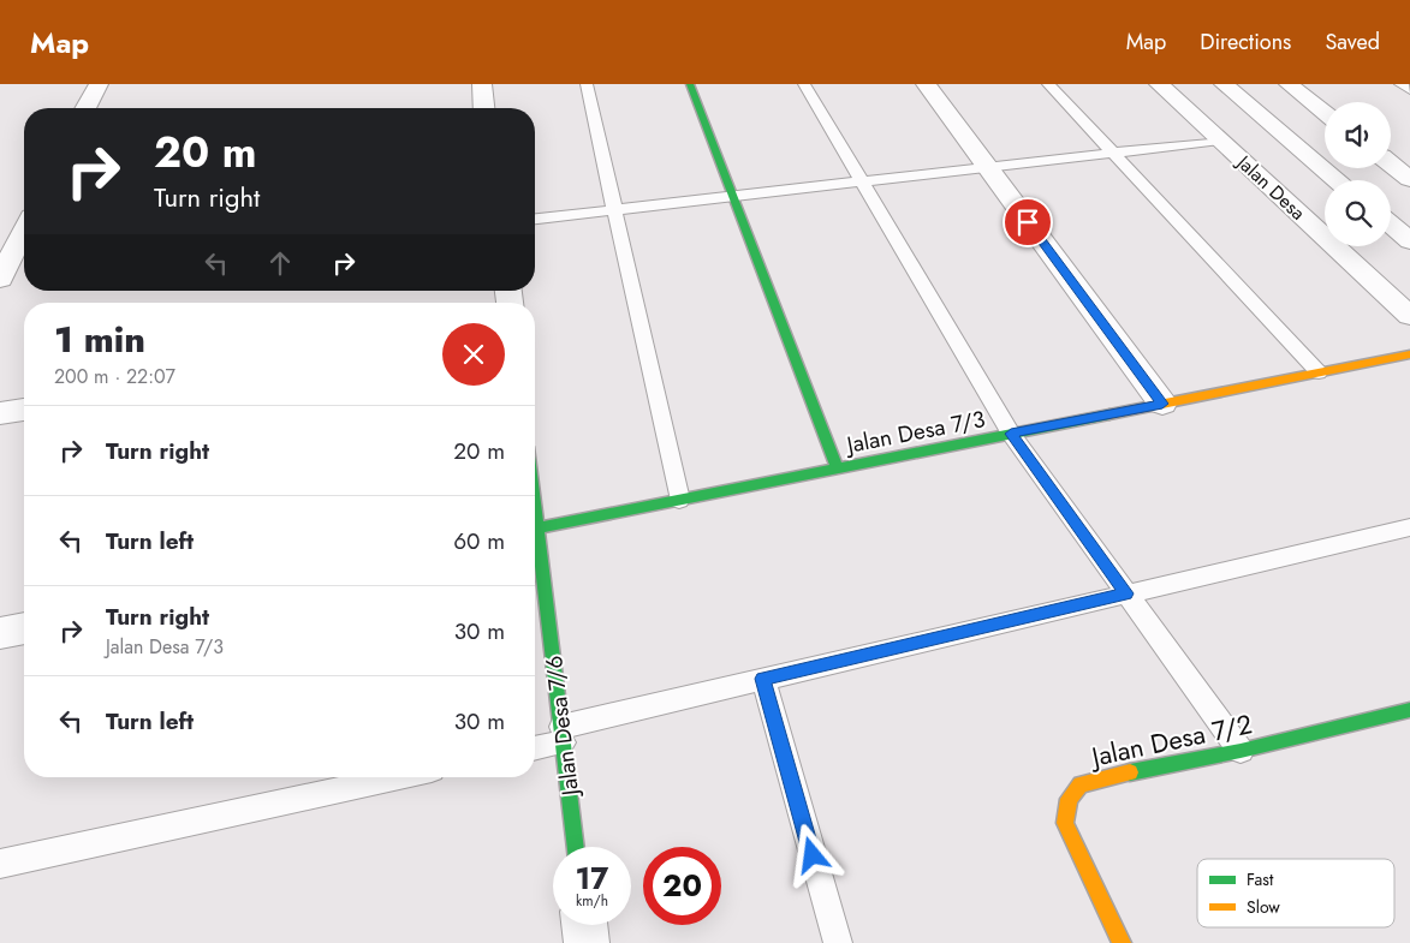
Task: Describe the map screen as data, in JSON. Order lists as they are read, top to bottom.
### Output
{
  "streets": {
    "street": [
      "Jalan Desa",
      "Jalan Desa 7/3",
      "Jalan Desa 7/6",
      "Jalan Desa 7/2"
    ]
  },
  "legend": ["Fast", "Slow"],
  "page": {
    "header": "Map",
    "nav": ["Map", "Directions", "Saved"],
    "turn": ["20 m", "Turn right"],
    "heading": ["1 min", "200 m · 22:07"],
    "list": [
      {
        "name": "Turn right",
        "value": "20 m"
      },
      {
        "name": "Turn left",
        "value": "60 m"
      },
      {
        "name": "Turn right",
        "note": "Jalan Desa 7/3",
        "value": "30 m"
      },
      {
        "name": "Turn left",
        "value": "30 m"
      }
    ],
    "speed": "17 km/h",
    "limit": "20"
  }
}
